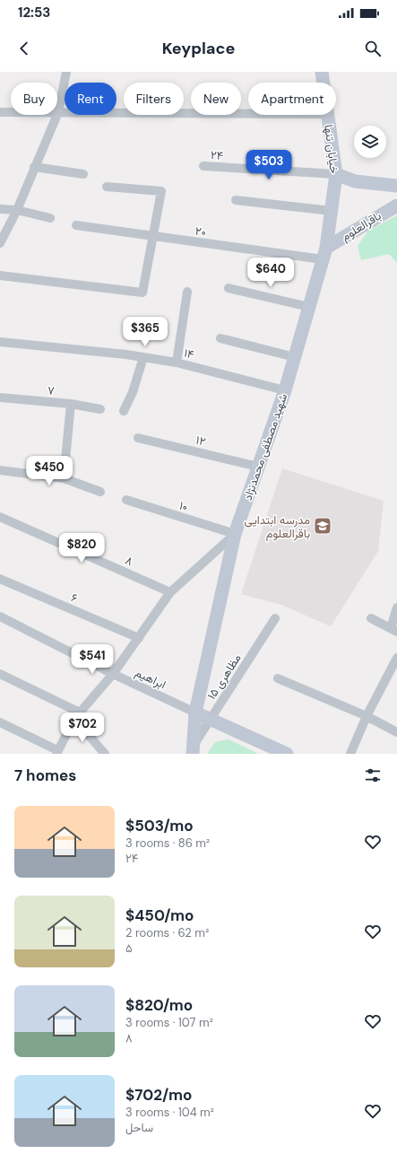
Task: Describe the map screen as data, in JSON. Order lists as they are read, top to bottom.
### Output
{
  "streets": {
    "main road": ["خیابان تنها", "باقرالعلوم", "شهید مصطفی محمدنژاد"],
    "street": [
      "۲۴",
      "۲۰",
      "۱۴",
      "۷",
      "۱۲",
      "۱۰",
      "۸",
      "۶",
      "۱۵ مظاهری",
      "ابراهیم"
    ]
  },
  "crossings": [
    ["خیابان تنها", "۲۴"],
    ["خیابان تنها", "باقرالعلوم"],
    ["خیابان تنها", "۲۰"],
    ["خیابان تنها", "شهید مصطفی محمدنژاد"],
    ["باقرالعلوم", "۲۰"],
    ["باقرالعلوم", "شهید مصطفی محمدنژاد"],
    ["۲۰", "شهید مصطفی محمدنژاد"],
    ["۱۴", "شهید مصطفی محمدنژاد"],
    ["۱۲", "شهید مصطفی محمدنژاد"],
    ["شهید مصطفی محمدنژاد", "۱۰"],
    ["شهید مصطفی محمدنژاد", "۱۵ مظاهری"],
    ["شهید مصطفی محمدنژاد", "ابراهیم"]
  ],
  "places": {
    "school or university": ["مدرسه ابتدایی باقرالعلوم"]
  },
  "page": {
    "status": "12:53",
    "header": "Keyplace",
    "chip": [
      "Buy",
      "Rent",
      "Filters",
      "New",
      "Apartment"
    ],
    "price": [
      "$503",
      "$640",
      "$365",
      "$450",
      "$820",
      "$541",
      "$702"
    ],
    "heading": "7 homes",
    "list": [
      {
        "name": "$503/mo",
        "note": "3 rooms · 86 m² · ۲۴"
      },
      {
        "name": "$450/mo",
        "note": "2 rooms · 62 m² · ۵"
      },
      {
        "name": "$820/mo",
        "note": "3 rooms · 107 m² · ۸"
      },
      {
        "name": "$702/mo",
        "note": "3 rooms · 104 m² · ساحل"
      }
    ]
  }
}
